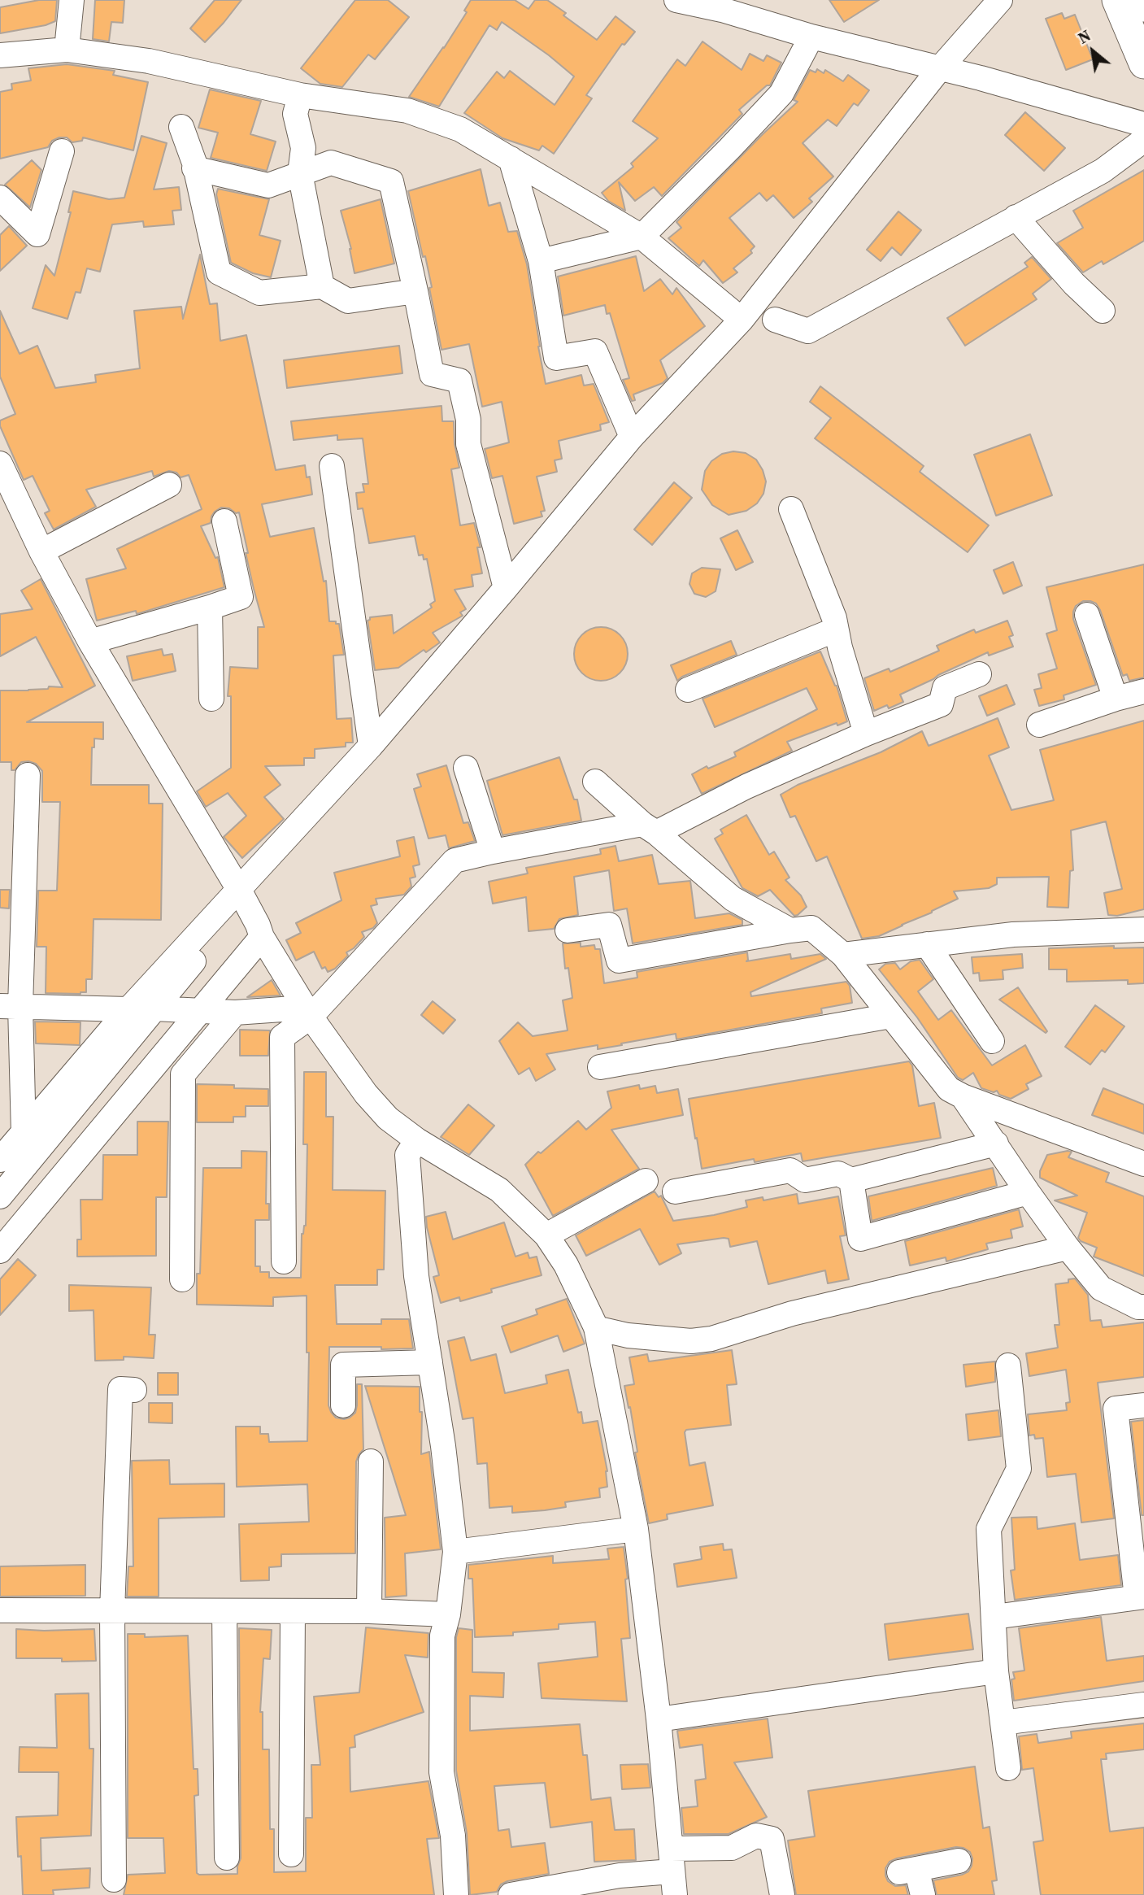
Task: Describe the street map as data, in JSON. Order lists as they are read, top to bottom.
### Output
{
  "north": "top left"
}
